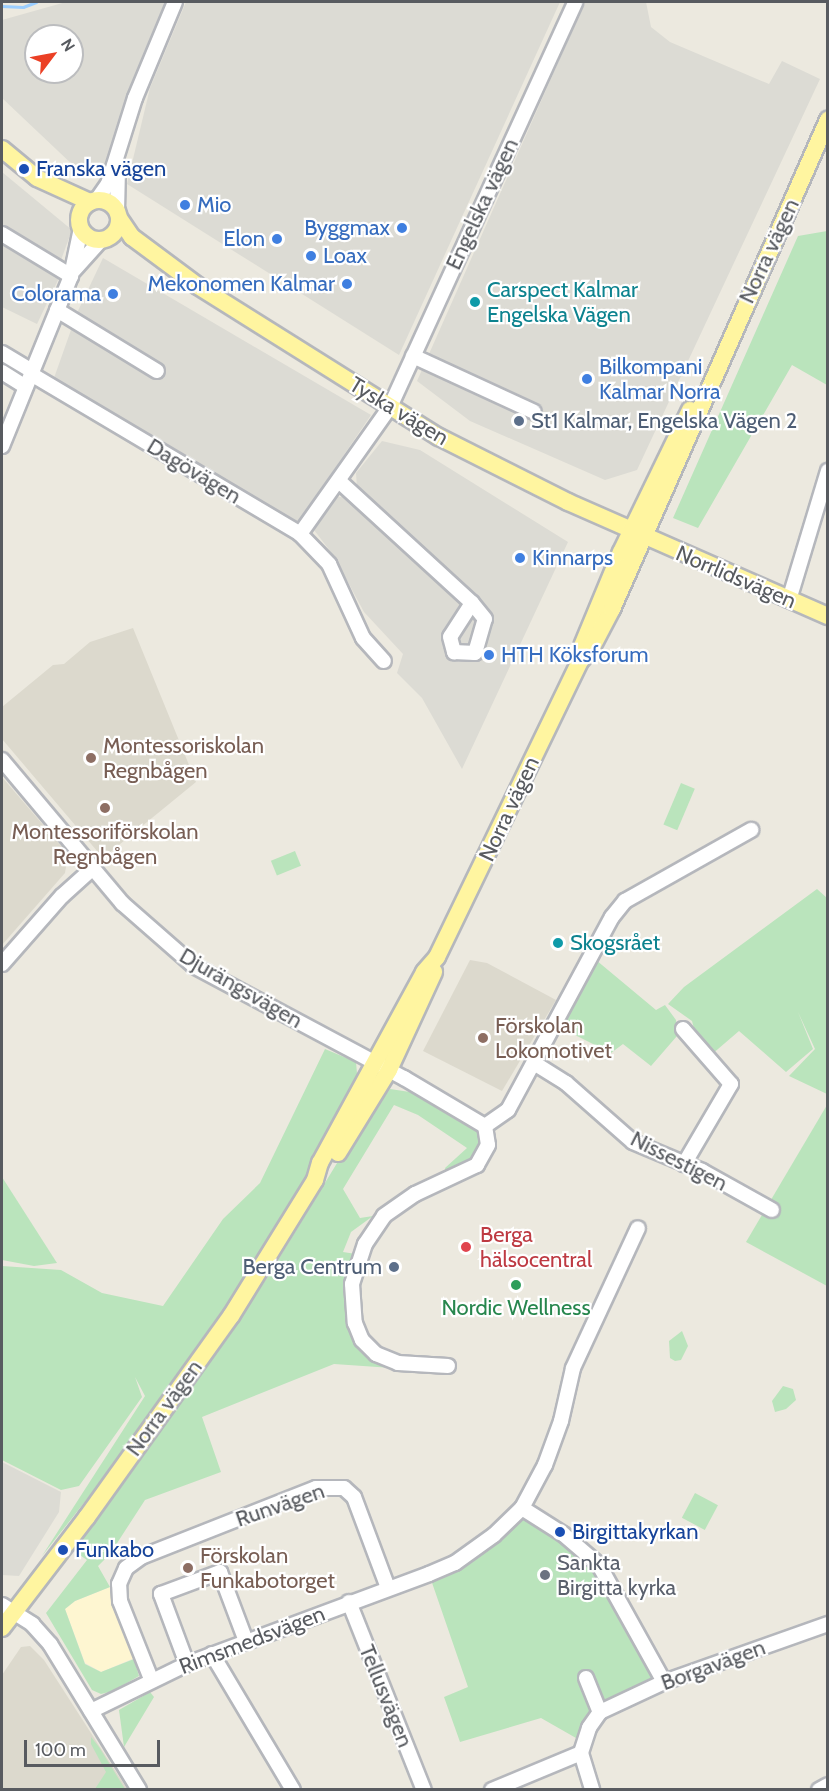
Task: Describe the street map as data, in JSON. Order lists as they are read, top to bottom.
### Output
{
  "streets": {
    "main road": ["Norra vägen", "Tyska vägen", "Norrlidsvägen"],
    "street": [
      "Engelska vägen",
      "Dagövägen",
      "Djurängsvägen",
      "Nissestigen",
      "Runvägen",
      "Rimsmedsvägen",
      "Borgavägen",
      "Tellusvägen"
    ]
  },
  "crossings": [
    ["Engelska vägen", "Tyska vägen"],
    ["Norra vägen", "Tyska vägen"],
    ["Norra vägen", "Norrlidsvägen"],
    ["Norra vägen", "Djurängsvägen"],
    ["Tyska vägen", "Norrlidsvägen"],
    ["Runvägen", "Rimsmedsvägen"],
    ["Rimsmedsvägen", "Tellusvägen"]
  ],
  "places": [
    "Franska vägen",
    "Mio",
    "Byggmax",
    "Elon",
    "Loax",
    "Mekonomen Kalmar",
    "Colorama",
    "Carspect Kalmar Engelska Vägen",
    "Bilkompani Kalmar Norra",
    "St1 Kalmar, Engelska Vägen 2",
    "Kinnarps",
    "HTH Köksforum",
    "Montessoriskolan Regnbågen",
    "Montessoriförskolan Regnbågen",
    "Skogsrået",
    "Förskolan Lokomotivet",
    "Berga hälsocentral",
    "Berga Centrum",
    "Nordic Wellness",
    "Birgittakyrkan",
    "Funkabo",
    "Förskolan Funkabotorget",
    "Sankta Birgitta kyrka"
  ],
  "scale_bar": "100 m",
  "north": "top right"
}
